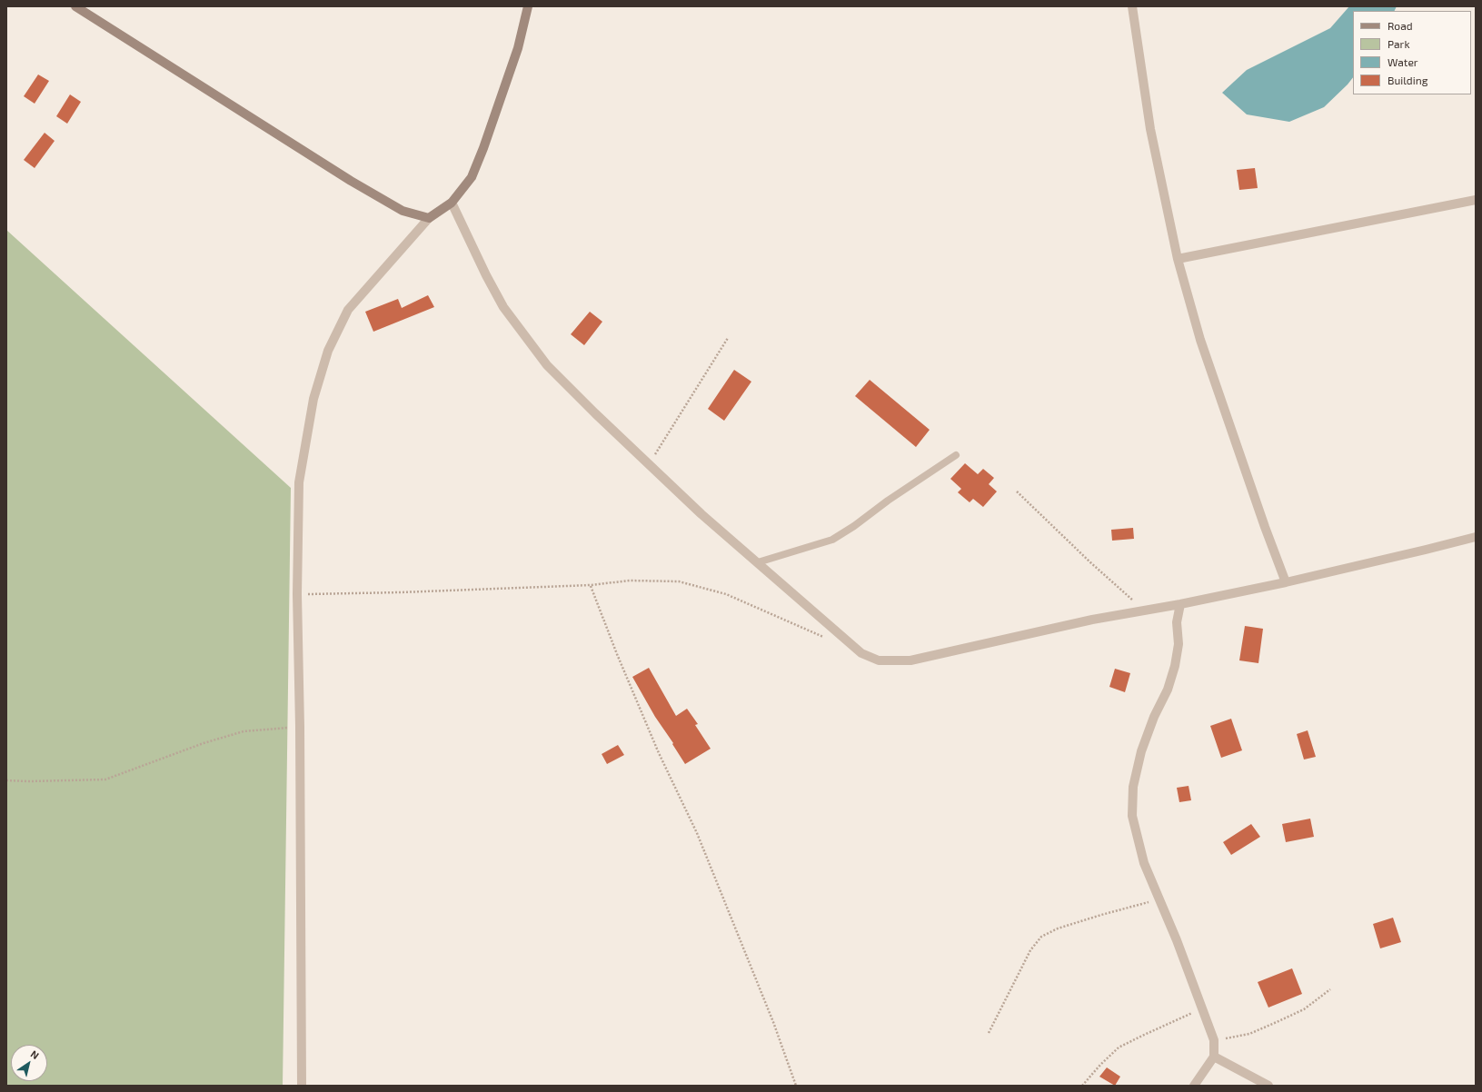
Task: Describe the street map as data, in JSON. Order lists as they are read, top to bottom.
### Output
{
  "legend": [
    "Road",
    "Park",
    "Water",
    "Building"
  ],
  "north": "top right"
}
